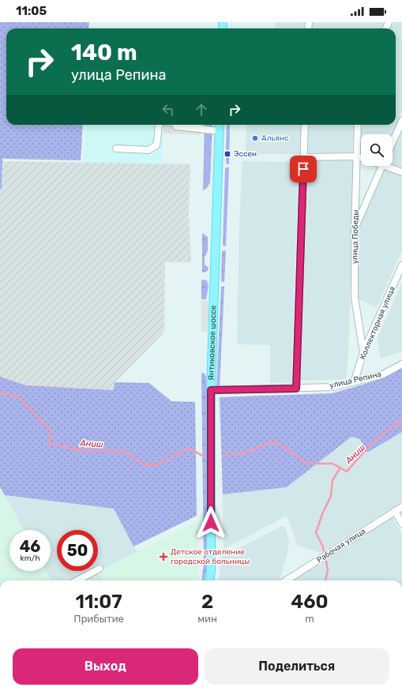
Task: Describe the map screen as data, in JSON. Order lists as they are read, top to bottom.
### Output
{
  "streets": {
    "main road": ["Янтиковское шоссе"],
    "street": [
      "улица Победы",
      "Коллекторная улица",
      "улица Репина",
      "Рабочая улица"
    ]
  },
  "crossings": [
    ["улица Победы", "Коллекторная улица"],
    ["Коллекторная улица", "улица Репина"],
    ["Янтиковское шоссе", "улица Репина"]
  ],
  "water": ["Аниш"],
  "places": {
    "other": ["Альянс"],
    "transit": ["Эссен"],
    "health": ["Детское отделение городской больницы"]
  },
  "page": {
    "status": "11:05",
    "turn": ["140 m", "улица Репина"],
    "speed": "46 km/h",
    "limit": "50",
    "eta": [
      "11:07",
      "Прибытие",
      "2",
      "мин",
      "460",
      "m"
    ],
    "buttons": ["Выход", "Поделиться"]
  }
}
